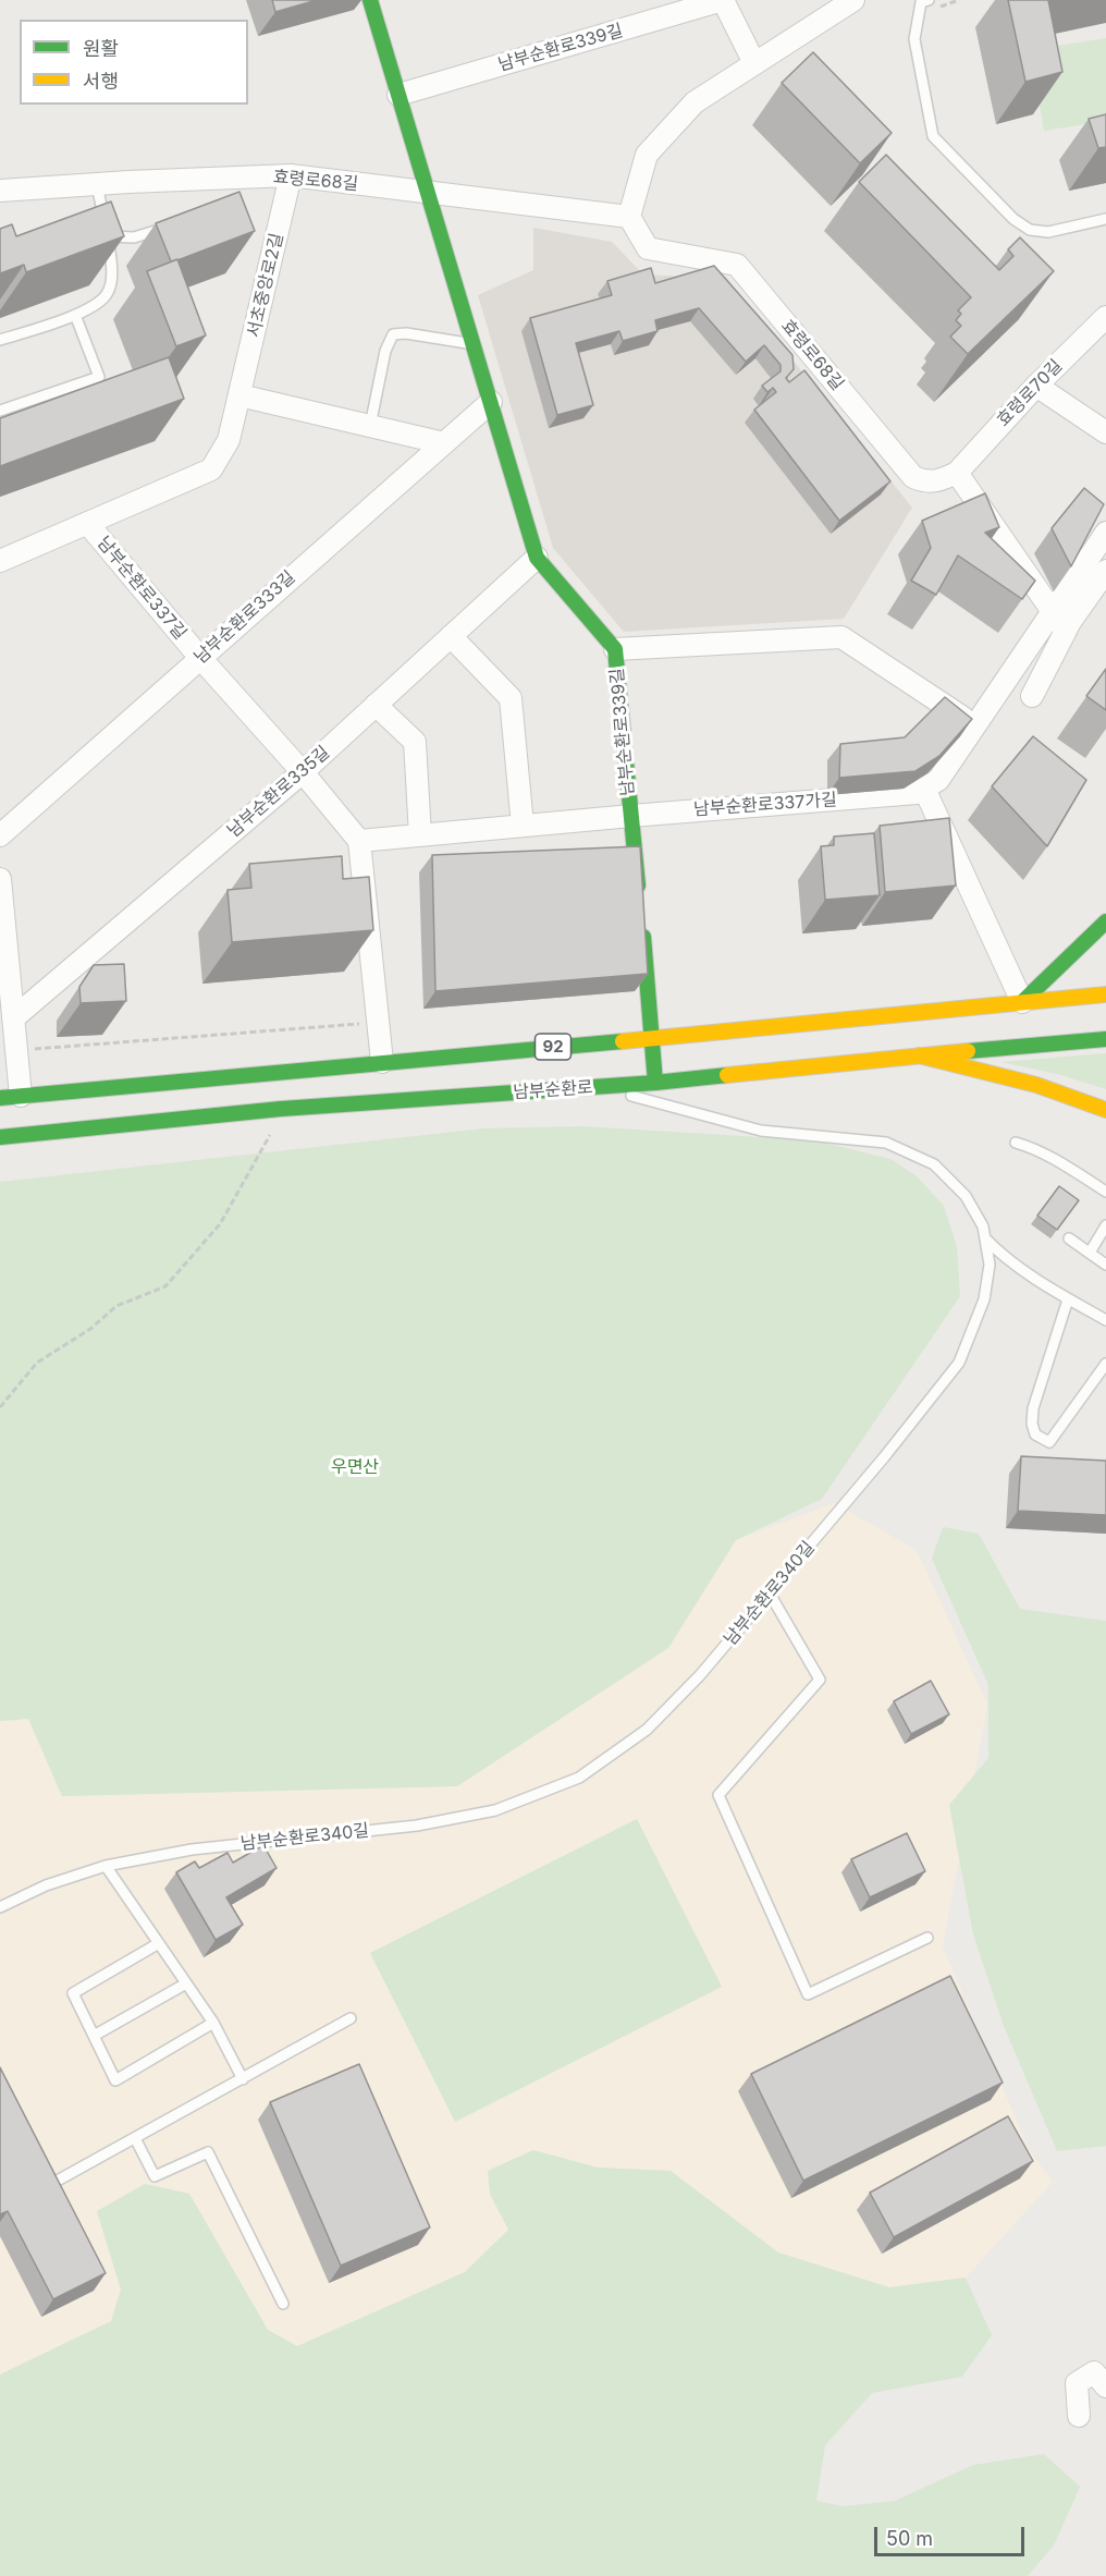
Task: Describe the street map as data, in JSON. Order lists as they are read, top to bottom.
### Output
{
  "streets": {
    "main road": ["남부순환로339길", "92", "남부순환로"],
    "street": [
      "효령로68길",
      "서초중앙로2길",
      "효령로70길",
      "남부순환로337길",
      "남부순환로333길",
      "남부순환로335길",
      "남부순환로337가길"
    ],
    "lane": ["남부순환로340길"]
  },
  "crossings": [
    ["남부순환로339길", "효령로68길"],
    ["남부순환로339길", "남부순환로333길"],
    ["남부순환로339길", "남부순환로335길"],
    ["남부순환로339길", "남부순환로337가길"],
    ["효령로68길", "서초중앙로2길"],
    ["효령로68길", "효령로70길"],
    ["서초중앙로2길", "남부순환로337길"],
    ["남부순환로337길", "남부순환로333길"],
    ["남부순환로337길", "남부순환로335길"],
    ["남부순환로337길", "남부순환로337가길"],
    ["남부순환로", "남부순환로340길"]
  ],
  "parks": ["우면산"],
  "legend": ["원활", "서행"],
  "scale_bar": "50 m"
}
